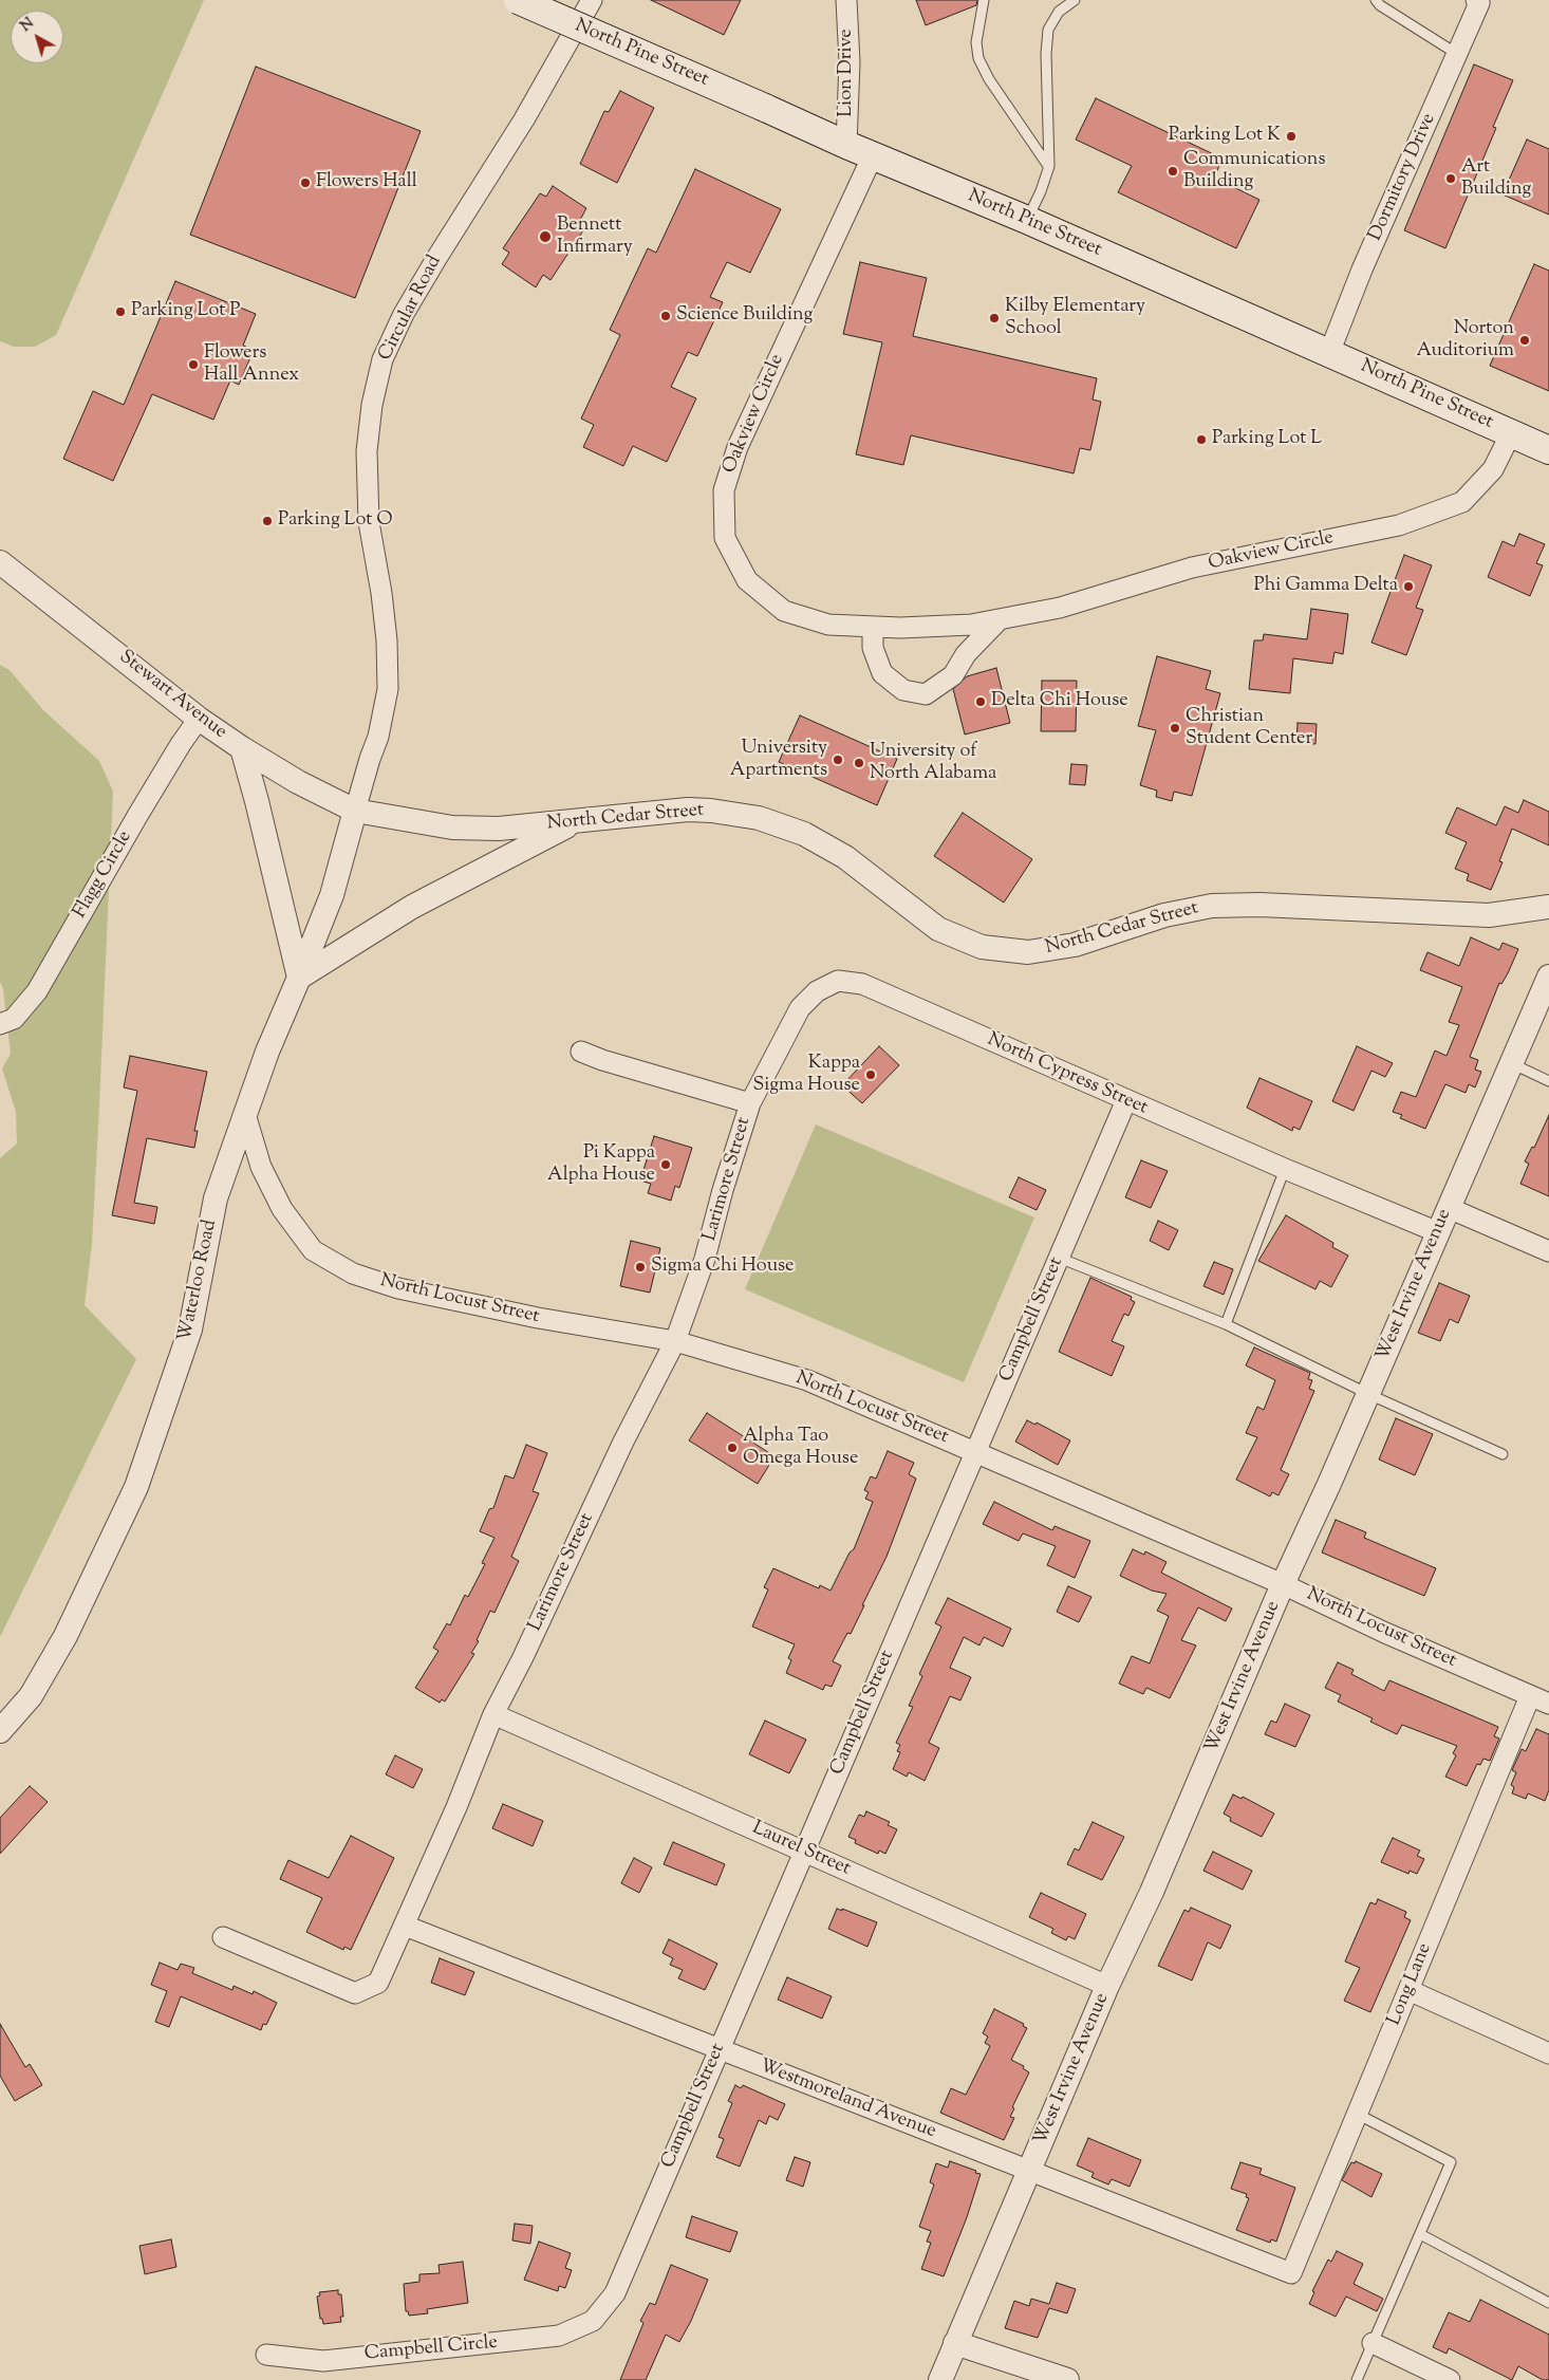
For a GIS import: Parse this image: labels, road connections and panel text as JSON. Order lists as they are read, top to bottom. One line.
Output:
{"streets":{"main road":["North Pine Street"],"street":["Lion Drive","Dormitory Drive","Circular Road","Oakview Circle","Stewart Avenue","North Cedar Street","Flagg Circle","North Cypress Street","Larimore Street","Waterloo Road","West Irvine Avenue","North Locust Street","Campbell Street","Laurel Street","Long Lane","Westmoreland Avenue","Campbell Circle"]},"crossings":[["North Pine Street","Lion Drive"],["North Pine Street","Dormitory Drive"],["North Pine Street","Oakview Circle"],["Circular Road","Stewart Avenue"],["Circular Road","North Cedar Street"],["Circular Road","Waterloo Road"],["Stewart Avenue","North Cedar Street"],["Stewart Avenue","Flagg Circle"],["Stewart Avenue","Waterloo Road"],["North Cedar Street","Waterloo Road"],["North Cypress Street","Larimore Street"],["North Cypress Street","West Irvine Avenue"],["North Cypress Street","Campbell Street"],["Larimore Street","North Locust Street"],["Larimore Street","Laurel Street"],["Larimore Street","Westmoreland Avenue"],["Waterloo Road","North Locust Street"],["West Irvine Avenue","North Locust Street"],["West Irvine Avenue","Laurel Street"],["West Irvine Avenue","Westmoreland Avenue"],["North Locust Street","Campbell Street"],["North Locust Street","Long Lane"],["Campbell Street","Laurel Street"],["Campbell Street","Westmoreland Avenue"],["Campbell Street","Campbell Circle"],["Long Lane","Westmoreland Avenue"]],"places":["Parking Lot K","Communications Building","Art Building","Flowers Hall","Bennett Infirmary","Parking Lot P","Science Building","Kilby Elementary School","Norton Auditorium","Flowers Hall Annex","Parking Lot L","Parking Lot O","Phi Gamma Delta","Delta Chi House","Christian Student Center","University Apartments","University of North Alabama","Kappa Sigma House","Pi Kappa Alpha House","Sigma Chi House","Alpha Tao Omega House"],"north":"top left"}
